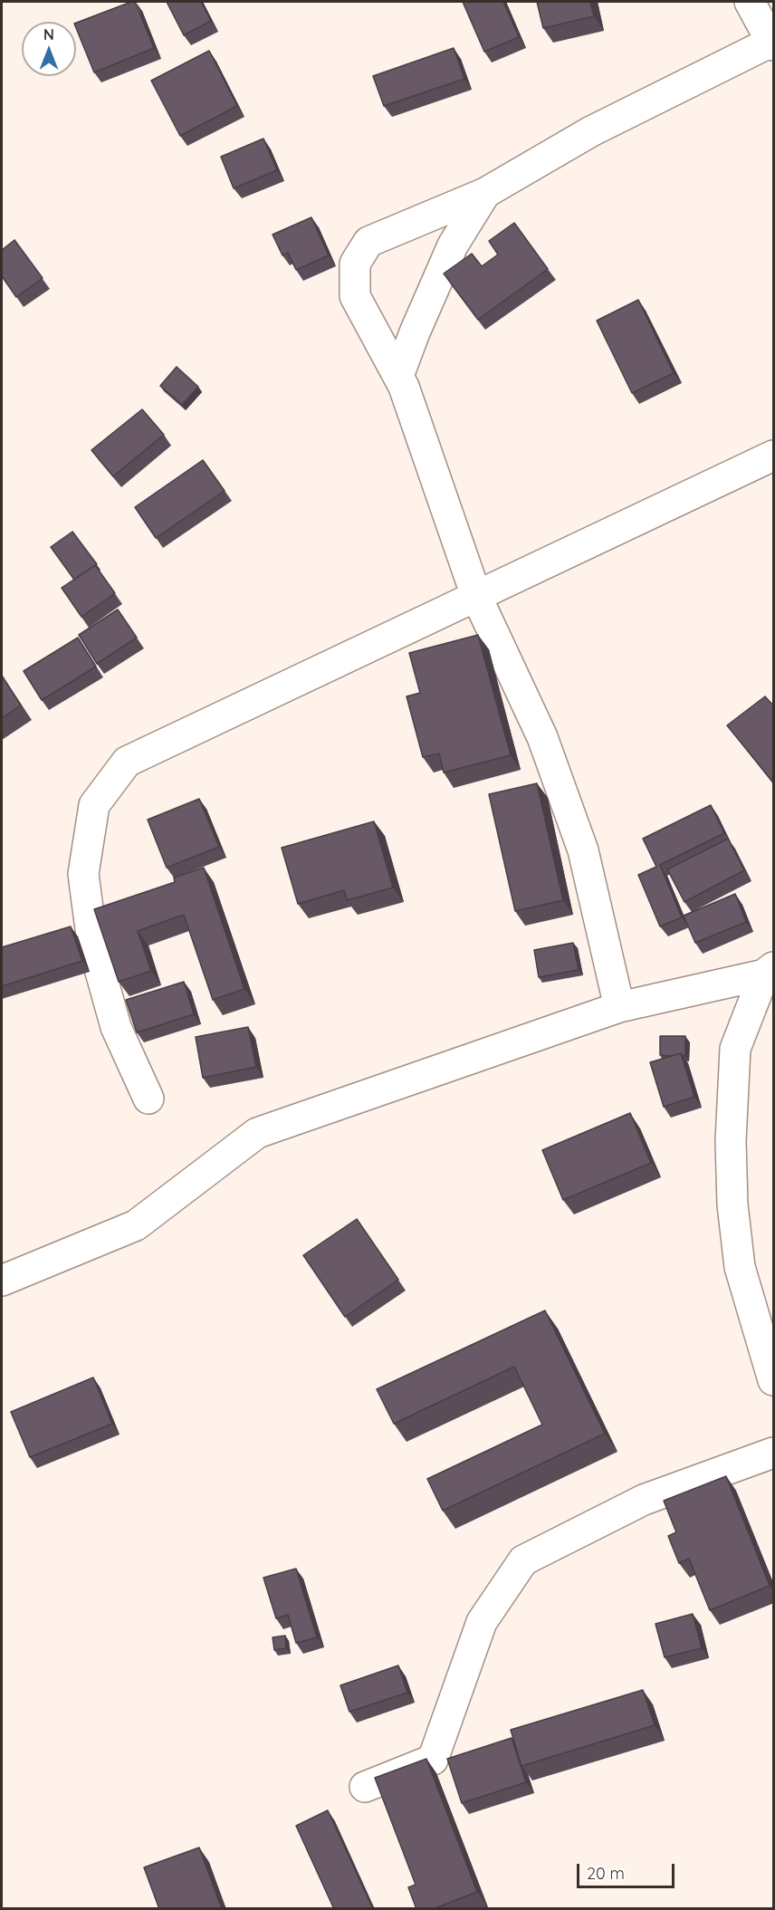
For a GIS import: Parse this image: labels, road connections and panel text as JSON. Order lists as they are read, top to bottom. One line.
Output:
{"scale_bar":"20 m","north":"top"}
